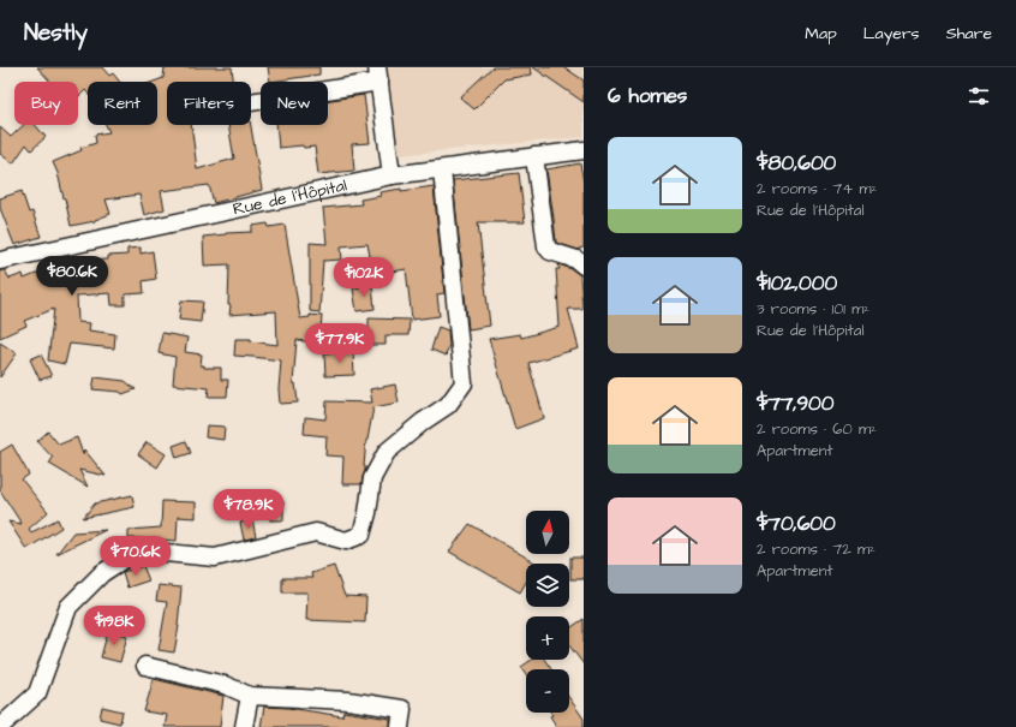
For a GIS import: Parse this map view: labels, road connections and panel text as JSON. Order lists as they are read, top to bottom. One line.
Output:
{"streets":{"street":["Rue de l'Hôpital"]},"north":"top","page":{"header":"Nestly","nav":["Map","Layers","Share"],"heading":"6 homes","chip":["Buy","Rent","Filters","New"],"list":[{"name":"$80,600","note":"2 rooms · 74 m² · Rue de l'Hôpital"},{"name":"$102,000","note":"3 rooms · 101 m² · Rue de l'Hôpital"},{"name":"$77,900","note":"2 rooms · 60 m² · Apartment"},{"name":"$70,600","note":"2 rooms · 72 m² · Apartment"}],"price":["$80.6K","$102K","$77.9K","$78.9K","$70.6K","$198K"],"map_buttons":["+","−"]}}
